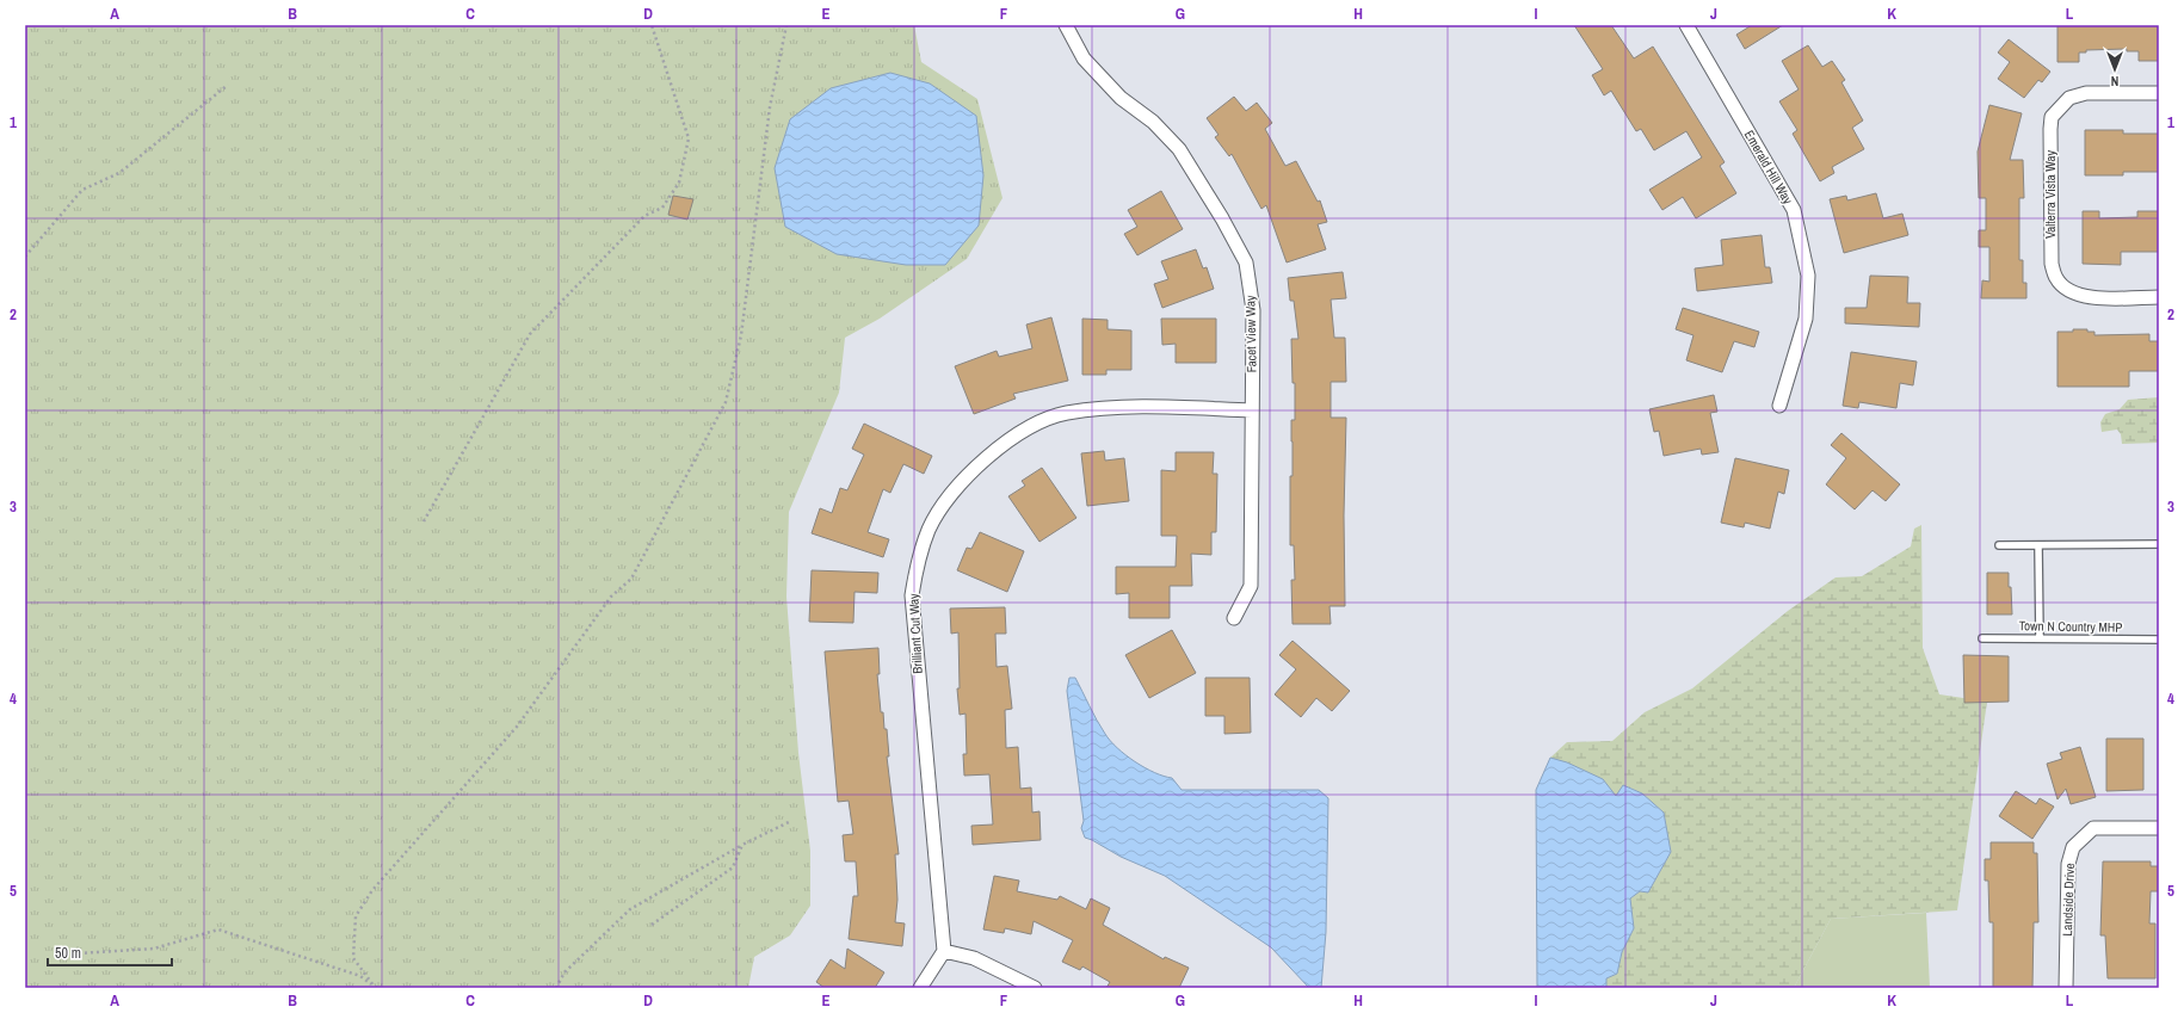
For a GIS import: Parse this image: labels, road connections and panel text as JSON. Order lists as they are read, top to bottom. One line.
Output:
{"streets":{"street":["Emerald Hill Way","Valterra Vista Way","Facet View Way","Brilliant Cut Way","Landside Drive"],"lane":["Town N Country MHP"]},"crossings":[["Facet View Way","Brilliant Cut Way"]],"scale_bar":"50 m","north":"bottom","grid":{"columns":["A","B","C","D","E","F","G","H","I","J","K","L"],"rows":["1","2","3","4","5"]}}
